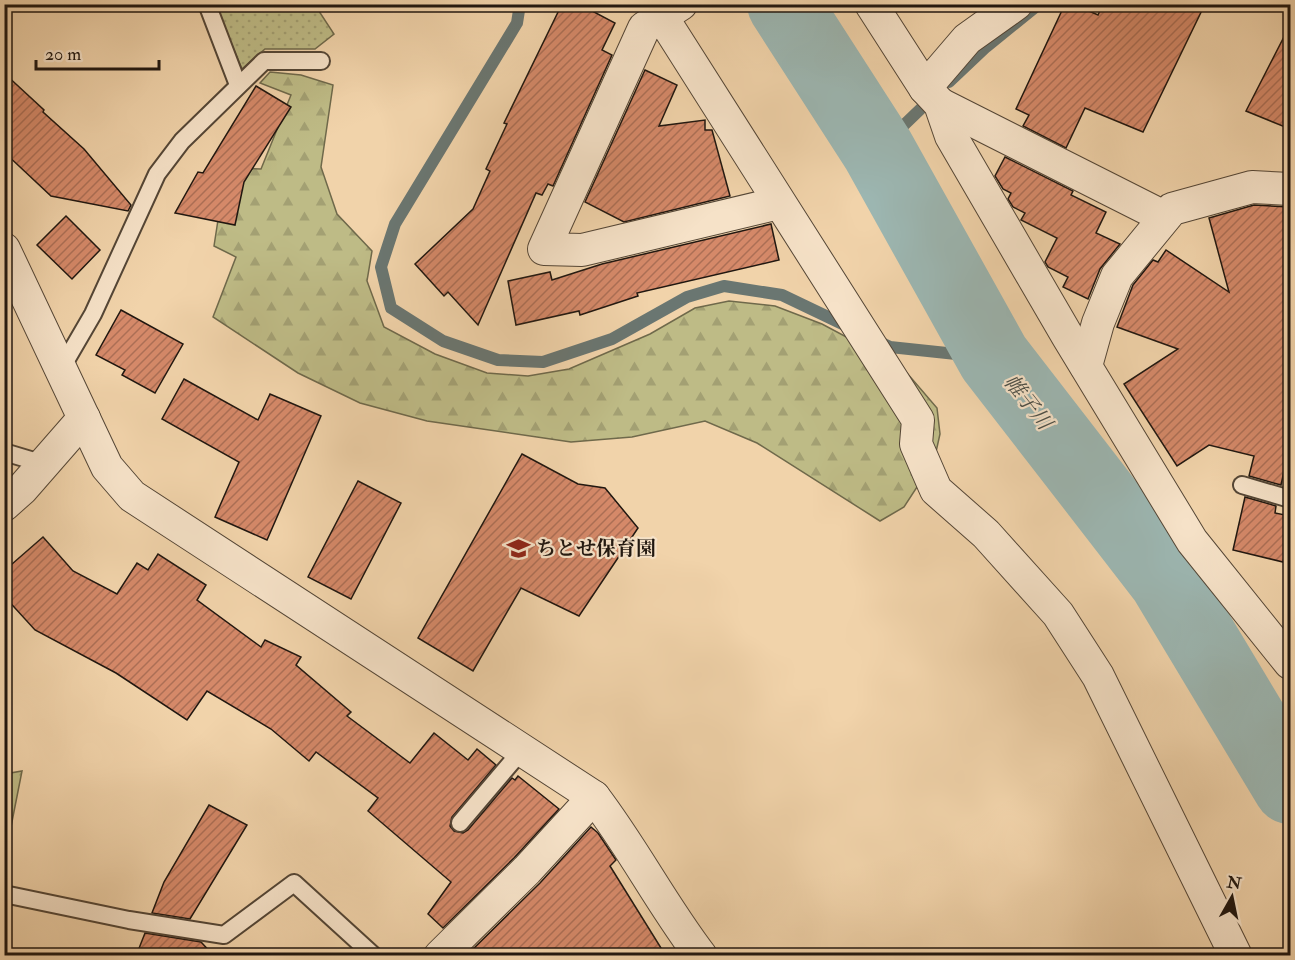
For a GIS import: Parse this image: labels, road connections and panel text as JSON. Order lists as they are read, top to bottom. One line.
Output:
{"water":["帷子川"],"places":{"school or university":["ちとせ保育園"]},"scale_bar":"20 m","north":"top"}
